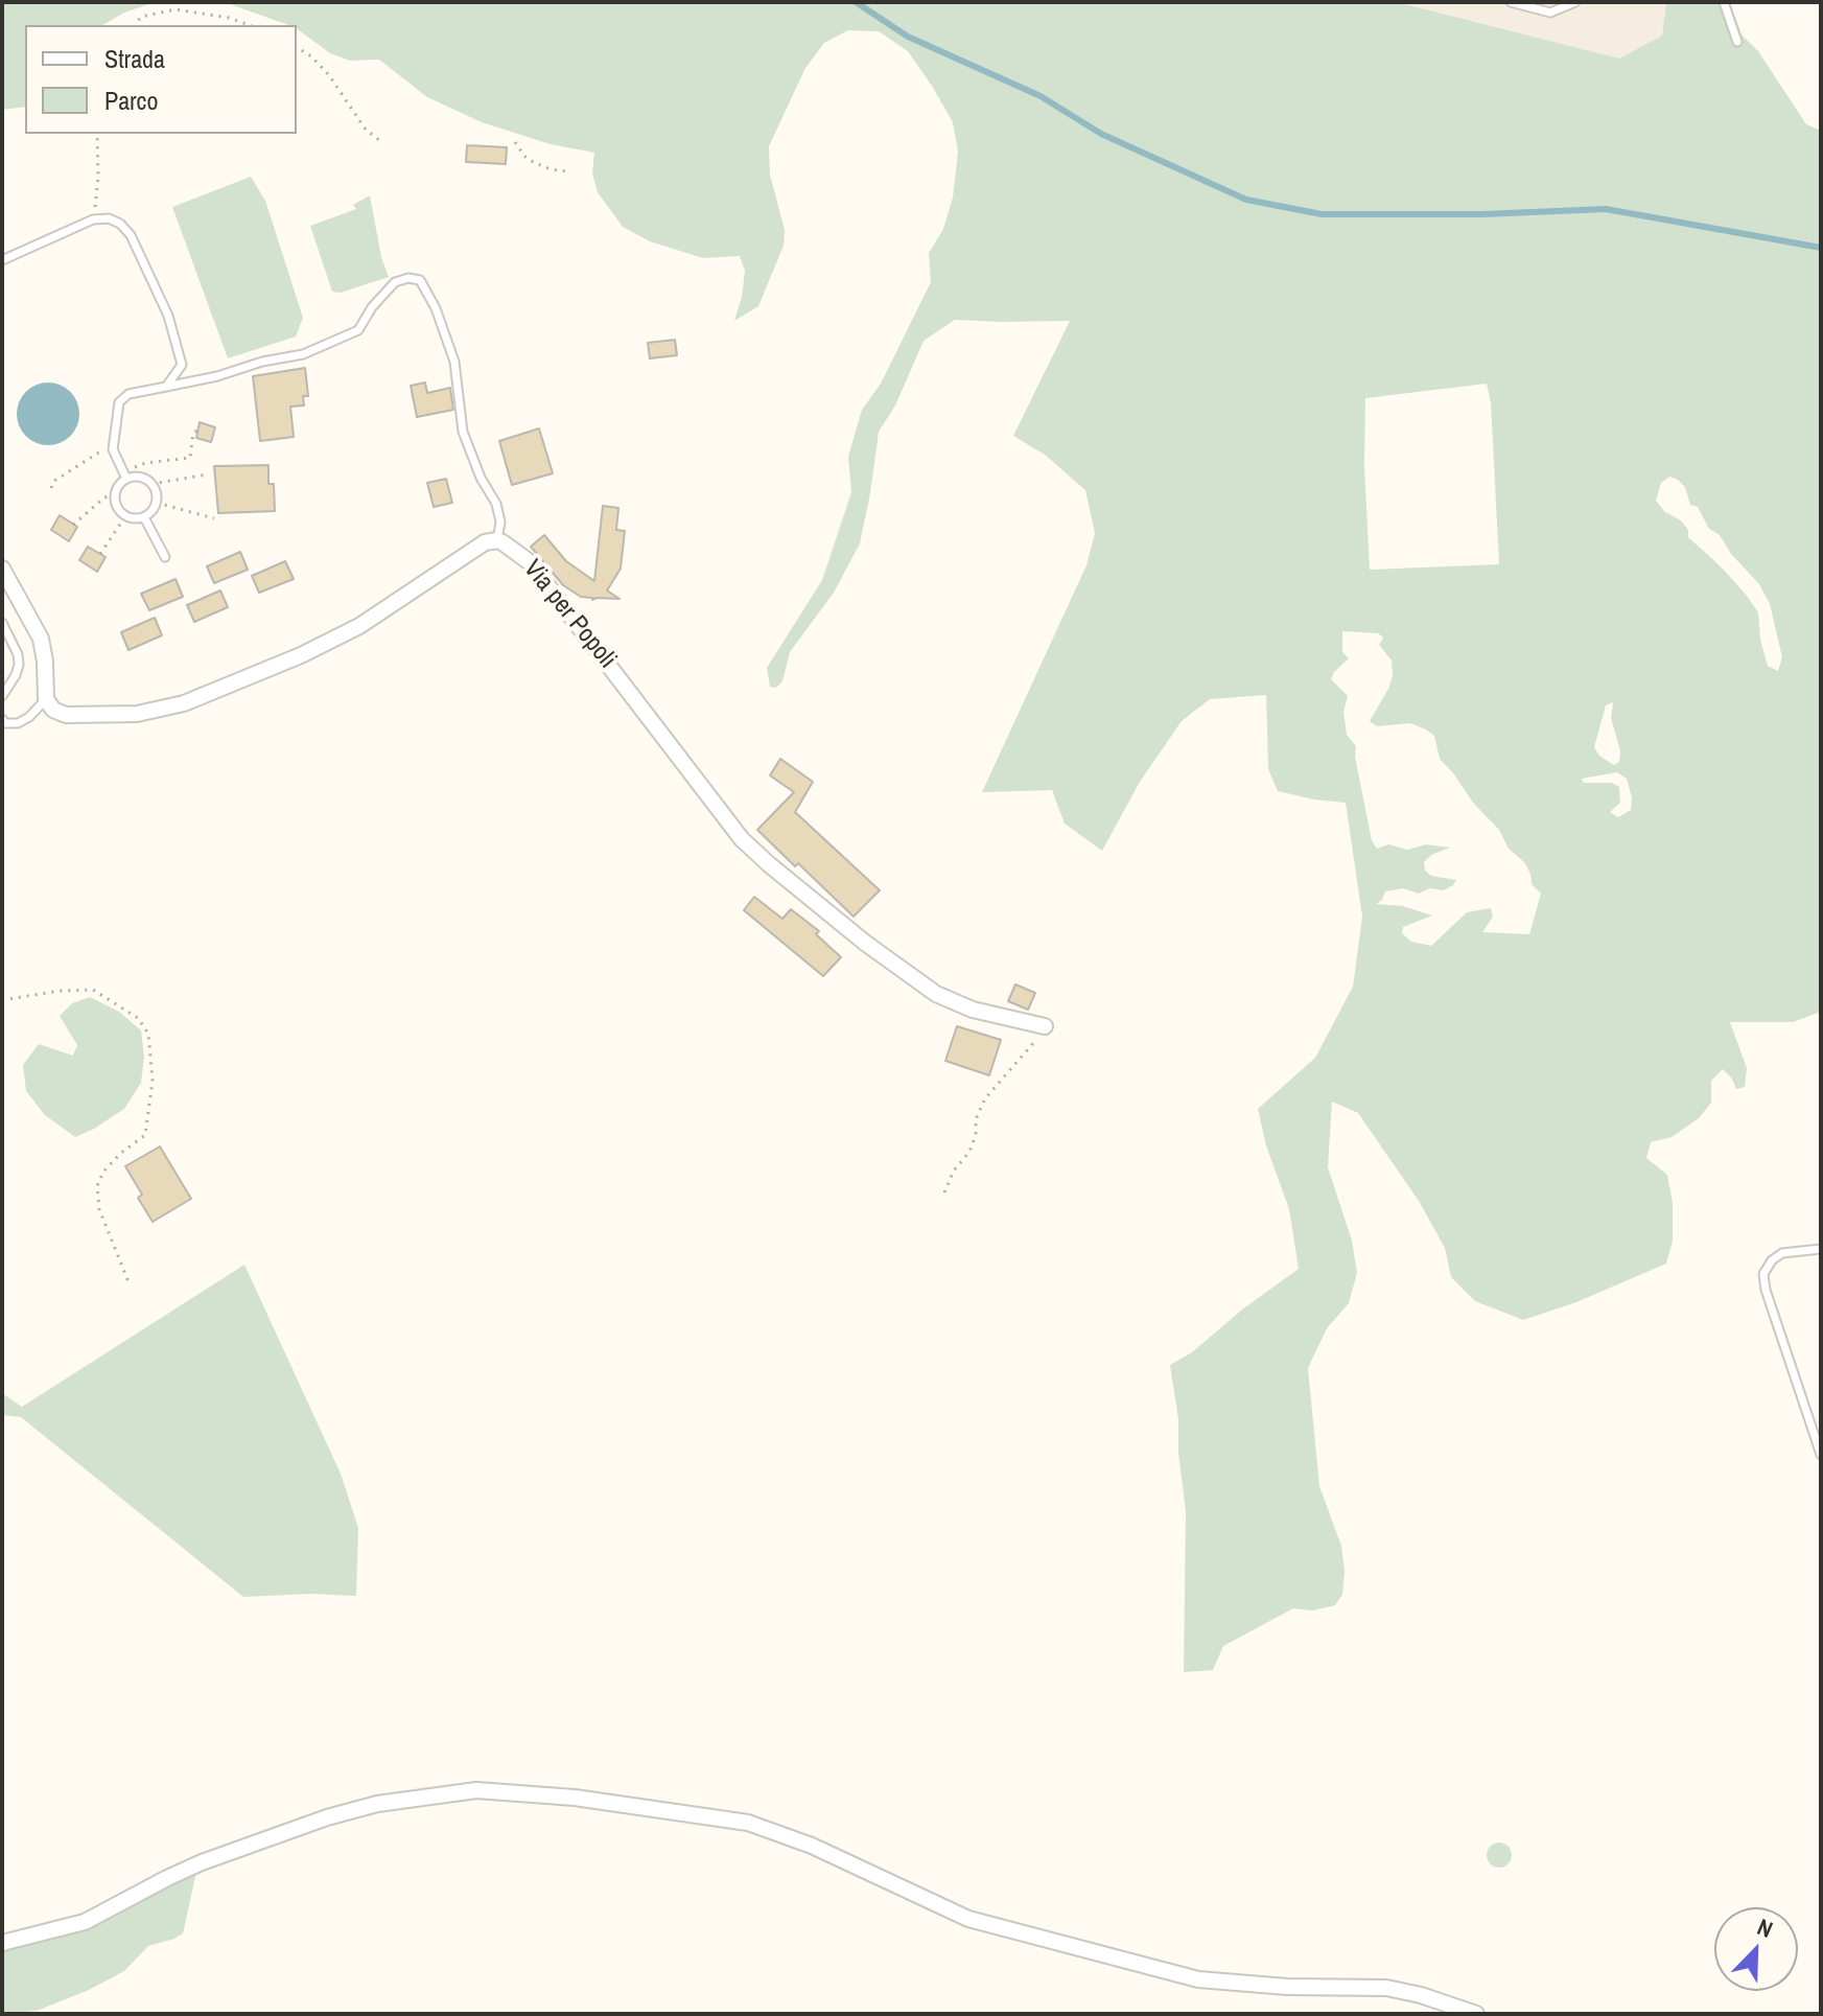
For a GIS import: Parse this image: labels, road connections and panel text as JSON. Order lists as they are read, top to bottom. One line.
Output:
{"streets":{"street":["Via per Popoli"]},"legend":["Strada","Parco"],"north":"top right"}
